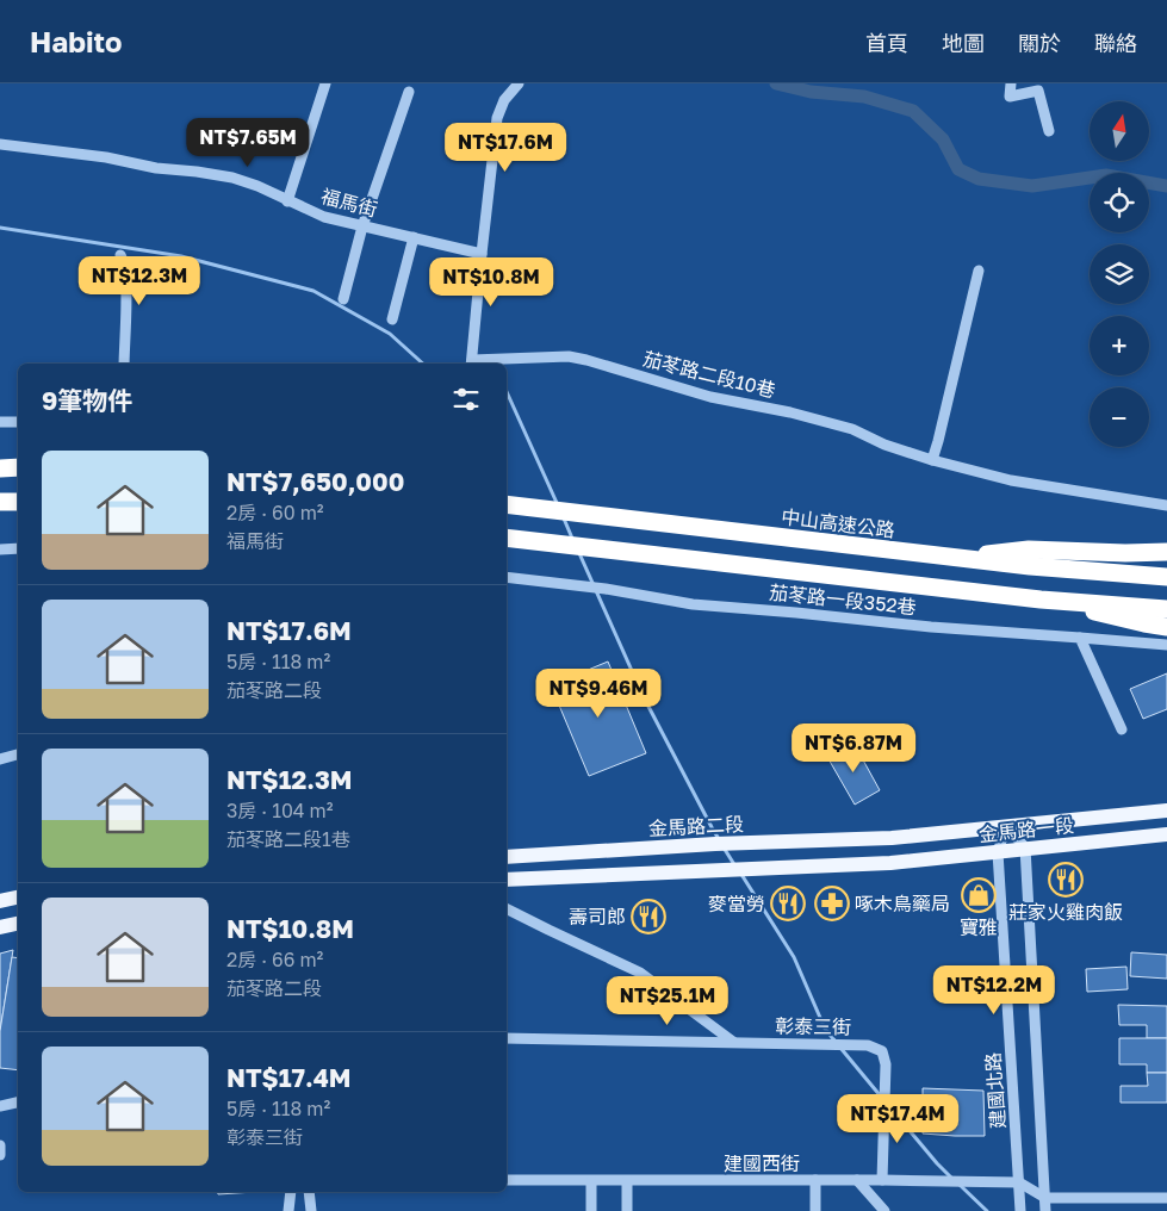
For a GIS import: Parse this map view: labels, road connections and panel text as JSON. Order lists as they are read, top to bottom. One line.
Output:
{"streets":{"highway":["中山高速公路"],"main road":["金馬路二段","金馬路一段"],"street":["福馬街","茄苳路二段10巷","茄苳路一段352巷","彰泰三街","建國北路","建國西街"]},"crossings":[["金馬路二段","金馬路一段"],["金馬路一段","建國北路"],["彰泰三街","建國西街"],["建國北路","建國西街"]],"places":{"restaurant":["莊家火雞肉飯","麥當勞","壽司郎"],"shop":["寶雅"],"pharmacy":["啄木鳥藥局"]},"north":"top","page":{"header":"Habito","nav":["首頁","地圖","關於","聯絡"],"map_buttons":["+","−"],"price":["NT$7.65M","NT$17.6M","NT$12.3M","NT$10.8M","NT$9.46M","NT$6.87M","NT$12.2M","NT$25.1M","NT$17.4M"],"heading":"9筆物件","list":[{"name":"NT$7,650,000","note":"2房 · 60 m² · 福馬街"},{"name":"NT$17.6M","note":"5房 · 118 m² · 茄苳路二段"},{"name":"NT$12.3M","note":"3房 · 104 m² · 茄苳路二段1巷"},{"name":"NT$10.8M","note":"2房 · 66 m² · 茄苳路二段"},{"name":"NT$17.4M","note":"5房 · 118 m² · 彰泰三街"}]}}
